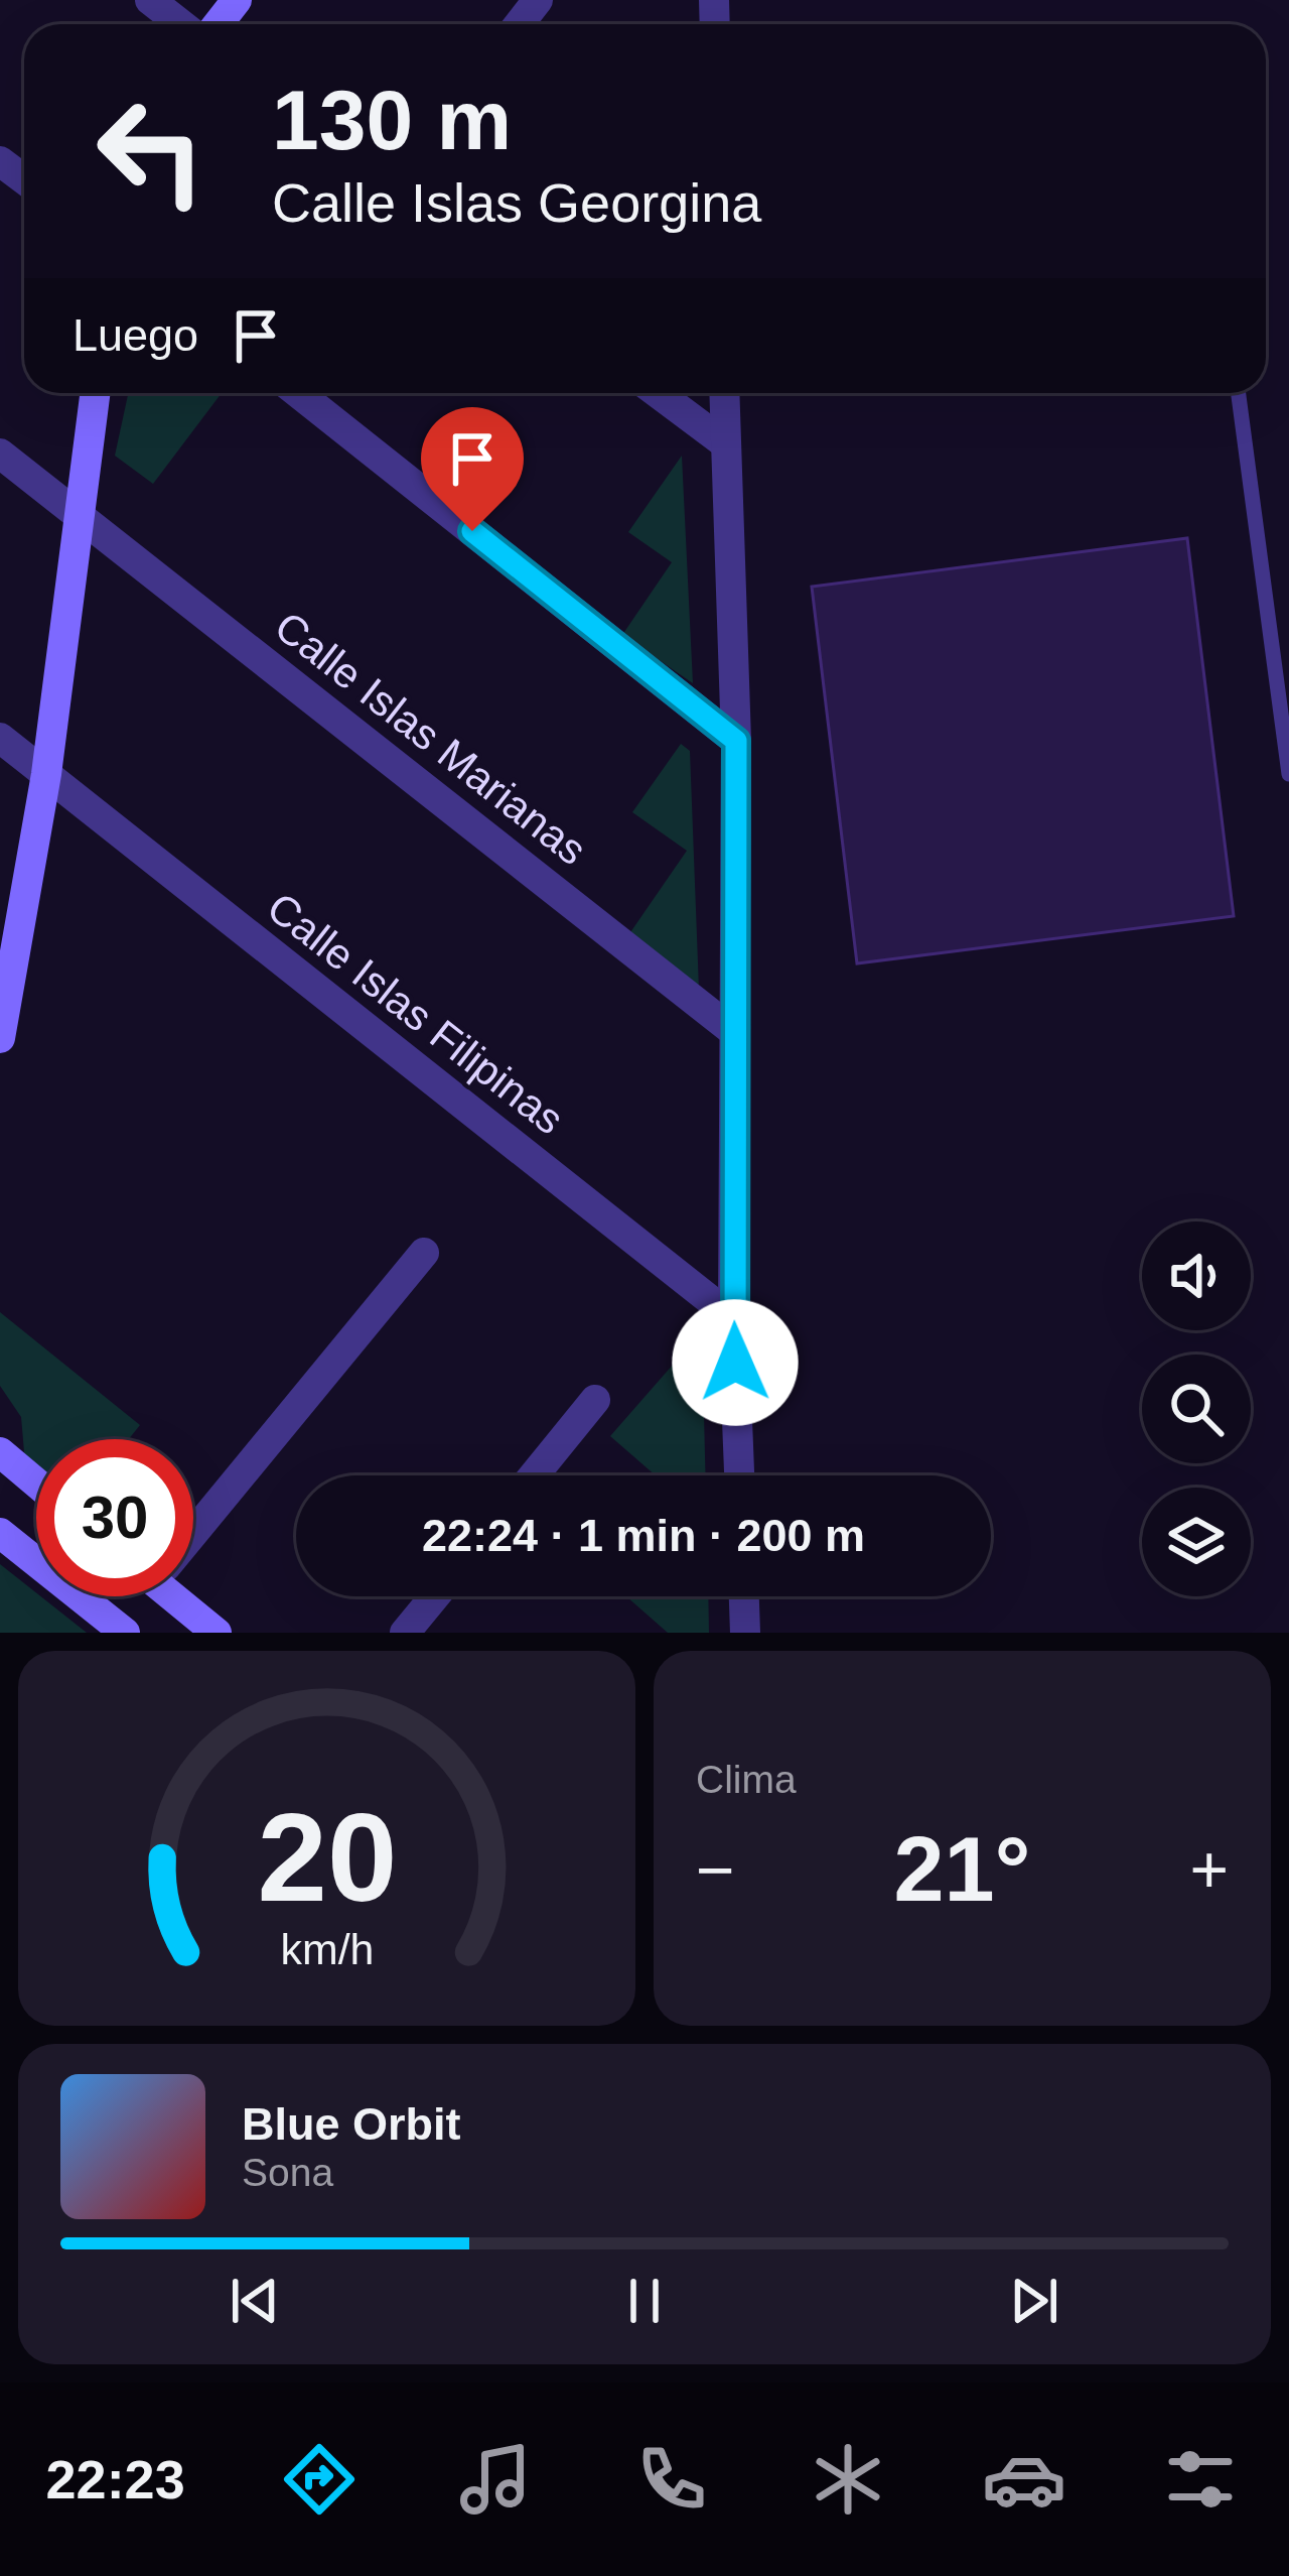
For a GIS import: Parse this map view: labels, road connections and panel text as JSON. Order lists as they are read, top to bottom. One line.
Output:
{"streets":{"street":["Calle Islas Marianas","Calle Islas Filipinas"]},"page":{"turn":["130 m","Calle Islas Georgina"],"then":"Luego","limit":"30","trip":"22:24 · 1 min · 200 m","tile":"Clima","heat":["−","21°","+"],"song":["Blue Orbit","Sona"],"tabs":"22:23","gauge":["20","km/h"]}}
